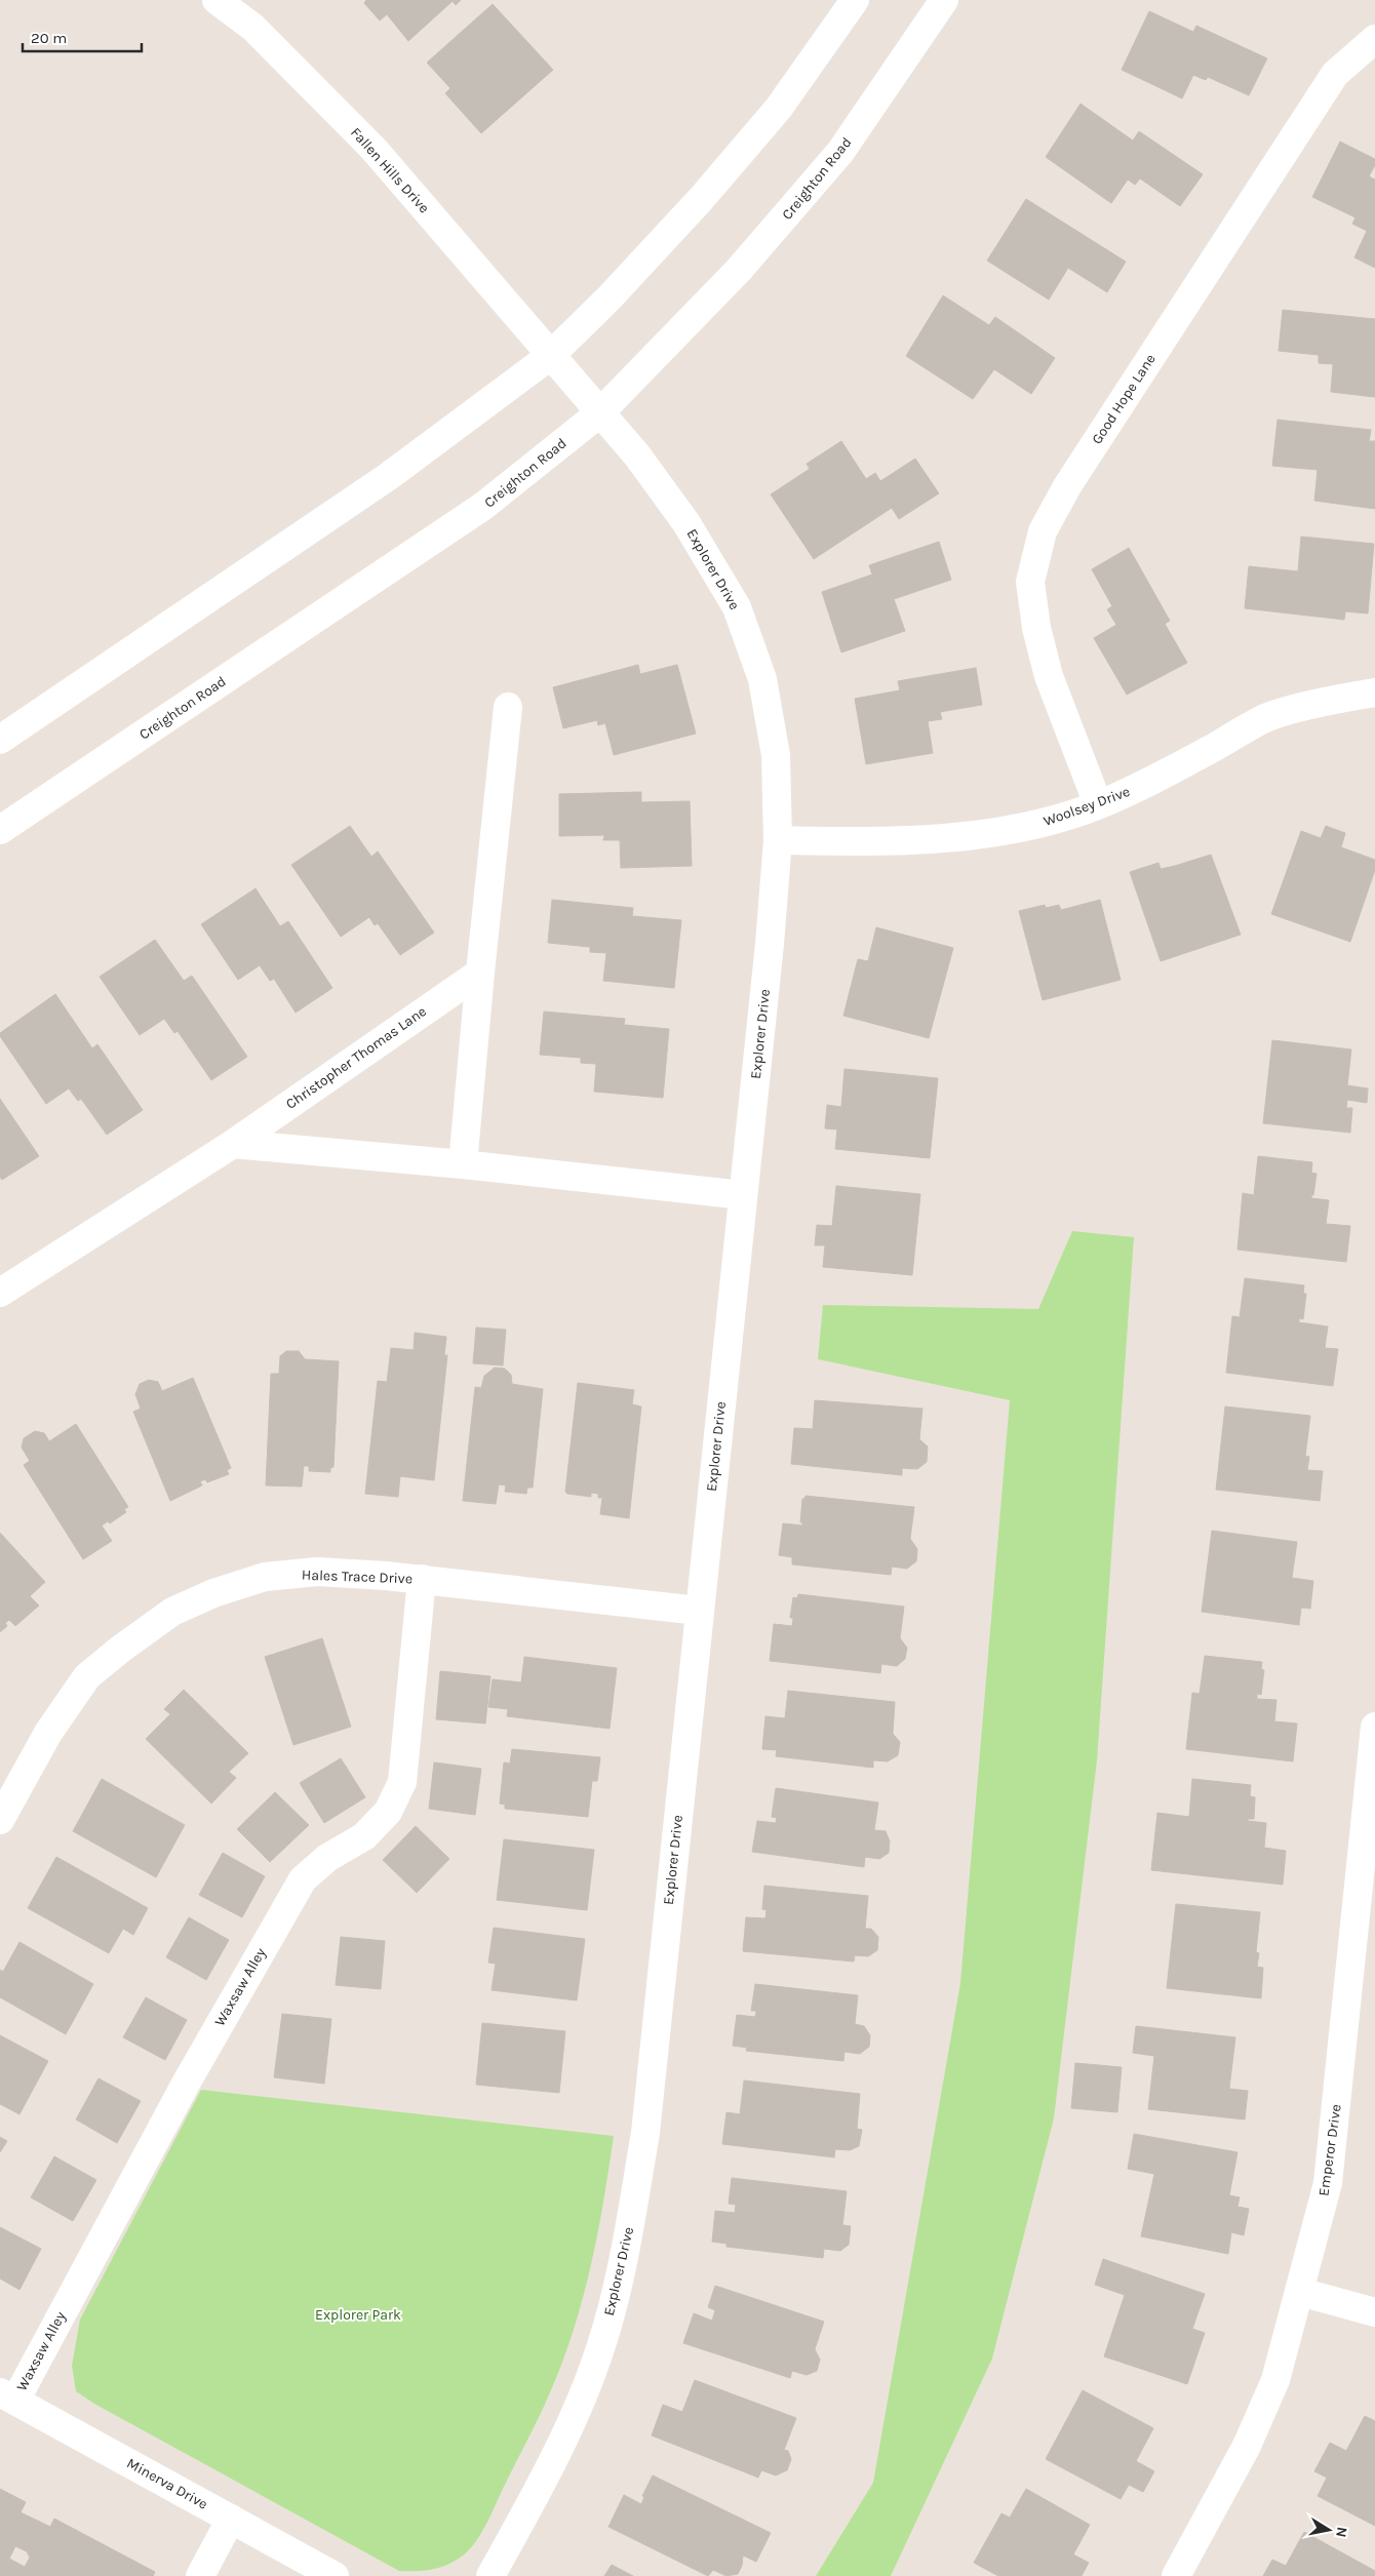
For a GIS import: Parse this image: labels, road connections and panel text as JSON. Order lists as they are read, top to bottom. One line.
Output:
{"streets":{"street":["Fallen Hills Drive","Creighton Road","Good Hope Lane","Explorer Drive","Woolsey Drive","Christopher Thomas Lane","Hales Trace Drive","Waxsaw Alley","Emperor Drive","Minerva Drive"]},"crossings":[["Fallen Hills Drive","Explorer Drive"],["Creighton Road","Explorer Drive"],["Good Hope Lane","Woolsey Drive"],["Explorer Drive","Woolsey Drive"],["Explorer Drive","Hales Trace Drive"],["Hales Trace Drive","Waxsaw Alley"],["Waxsaw Alley","Minerva Drive"]],"parks":["Explorer Park"],"scale_bar":"20 m","north":"right"}
